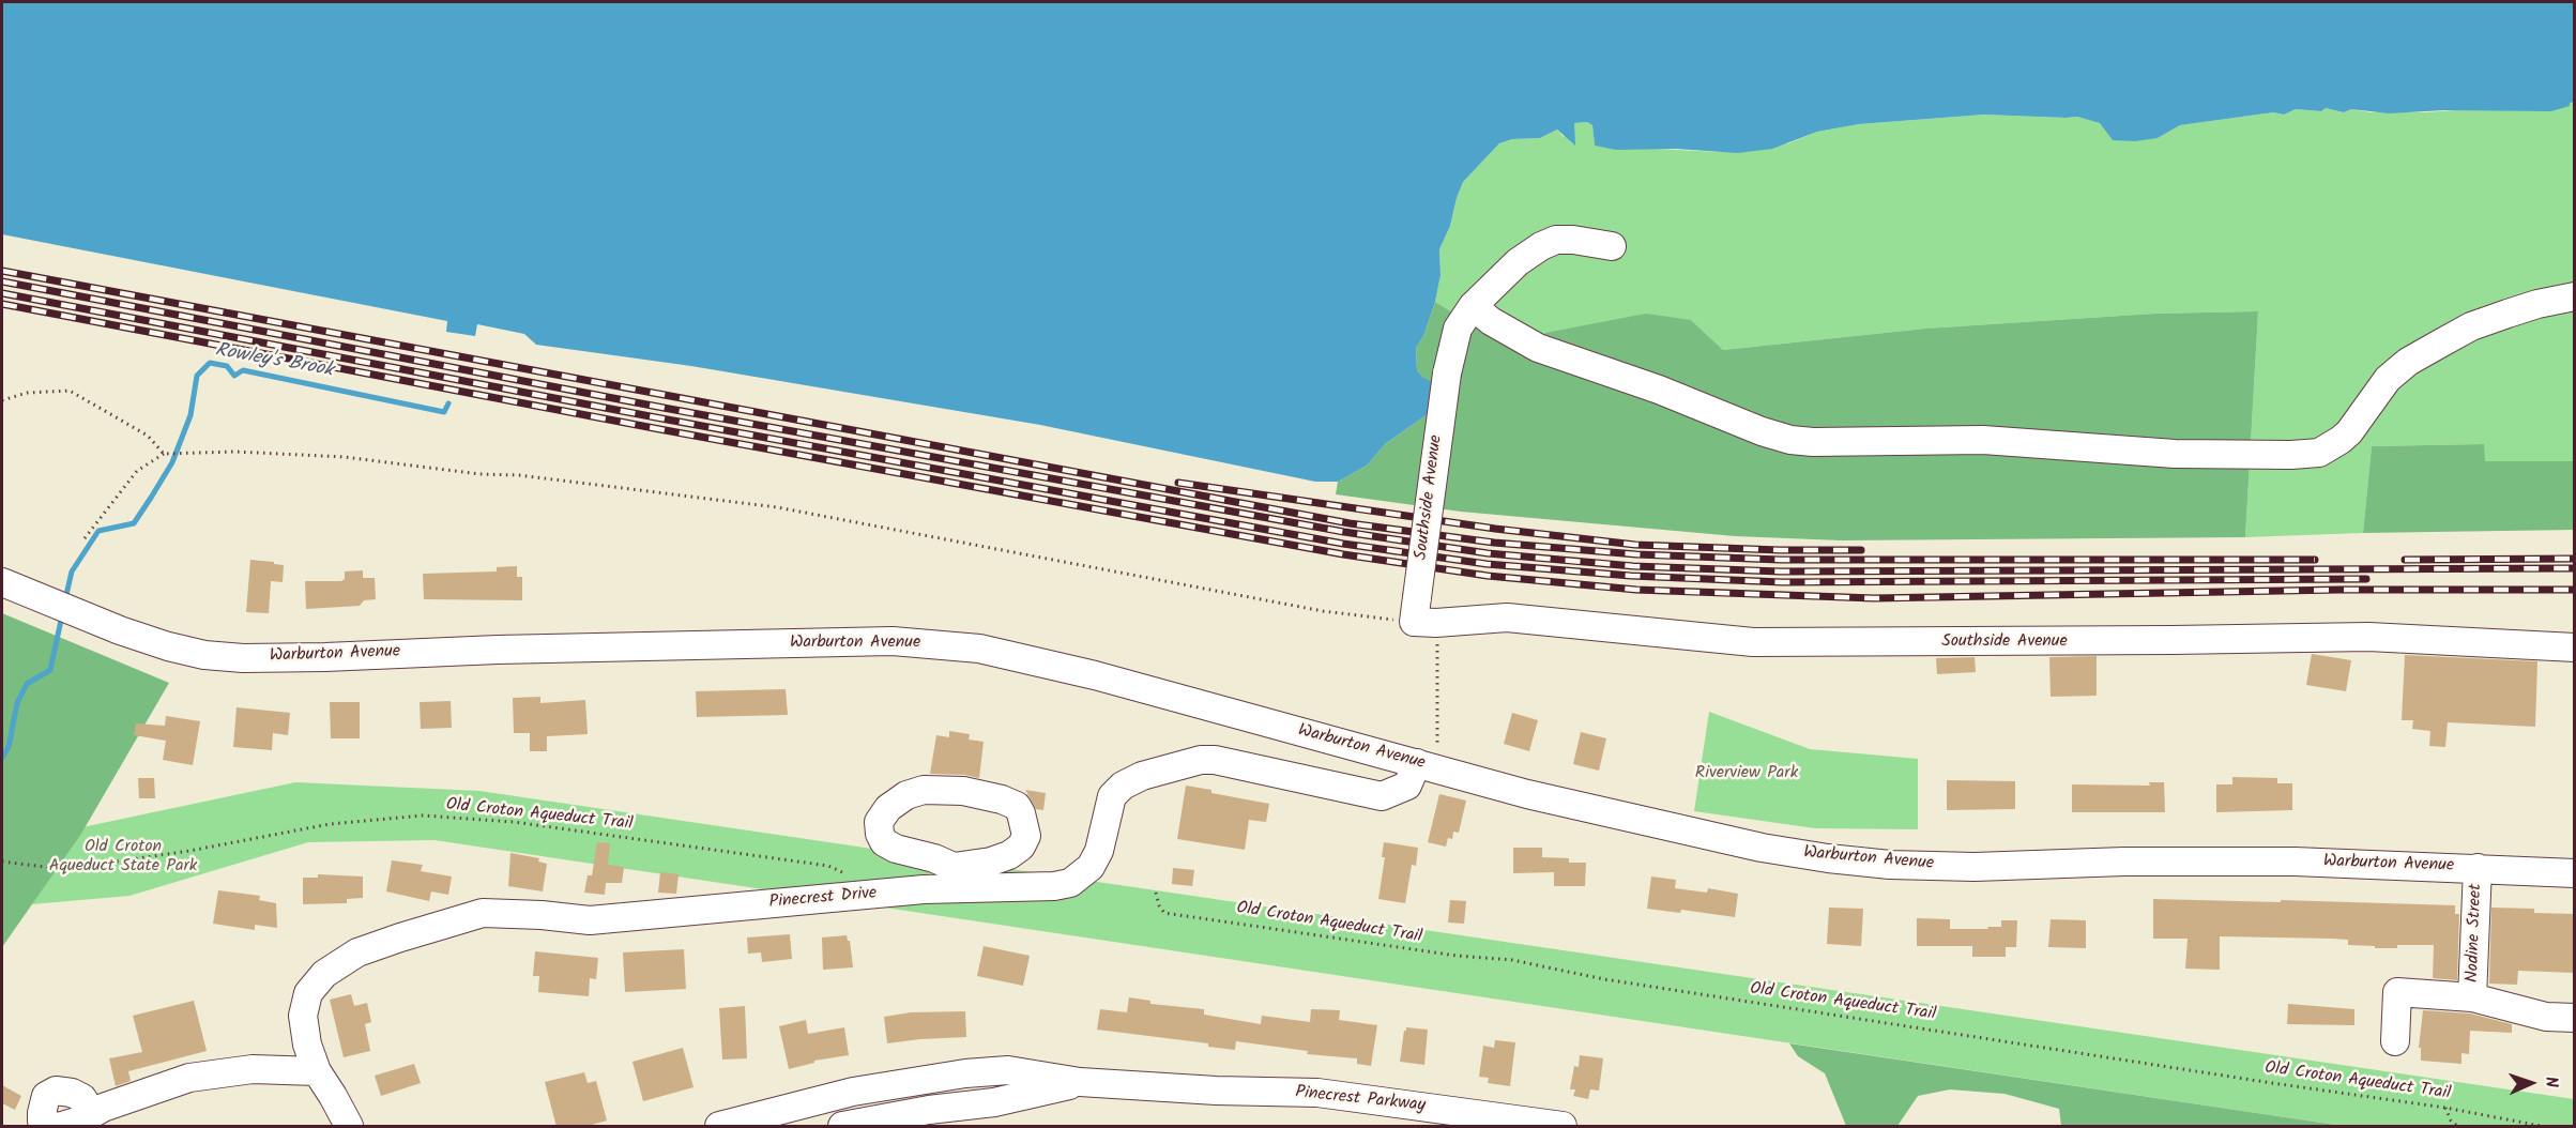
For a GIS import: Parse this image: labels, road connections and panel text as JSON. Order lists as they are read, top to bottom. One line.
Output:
{"streets":{"street":["Southside Avenue","Warburton Avenue","Pinecrest Drive","Nodine Street","Pinecrest Parkway"],"path":["Old Croton Aqueduct Trail"]},"crossings":[["Warburton Avenue","Pinecrest Drive"],["Warburton Avenue","Nodine Street"],["Old Croton Aqueduct Trail","Pinecrest Drive"]],"water":["Rowley's Brook"],"parks":["Riverview Park","Old Croton Aqueduct State Park"],"north":"right"}
